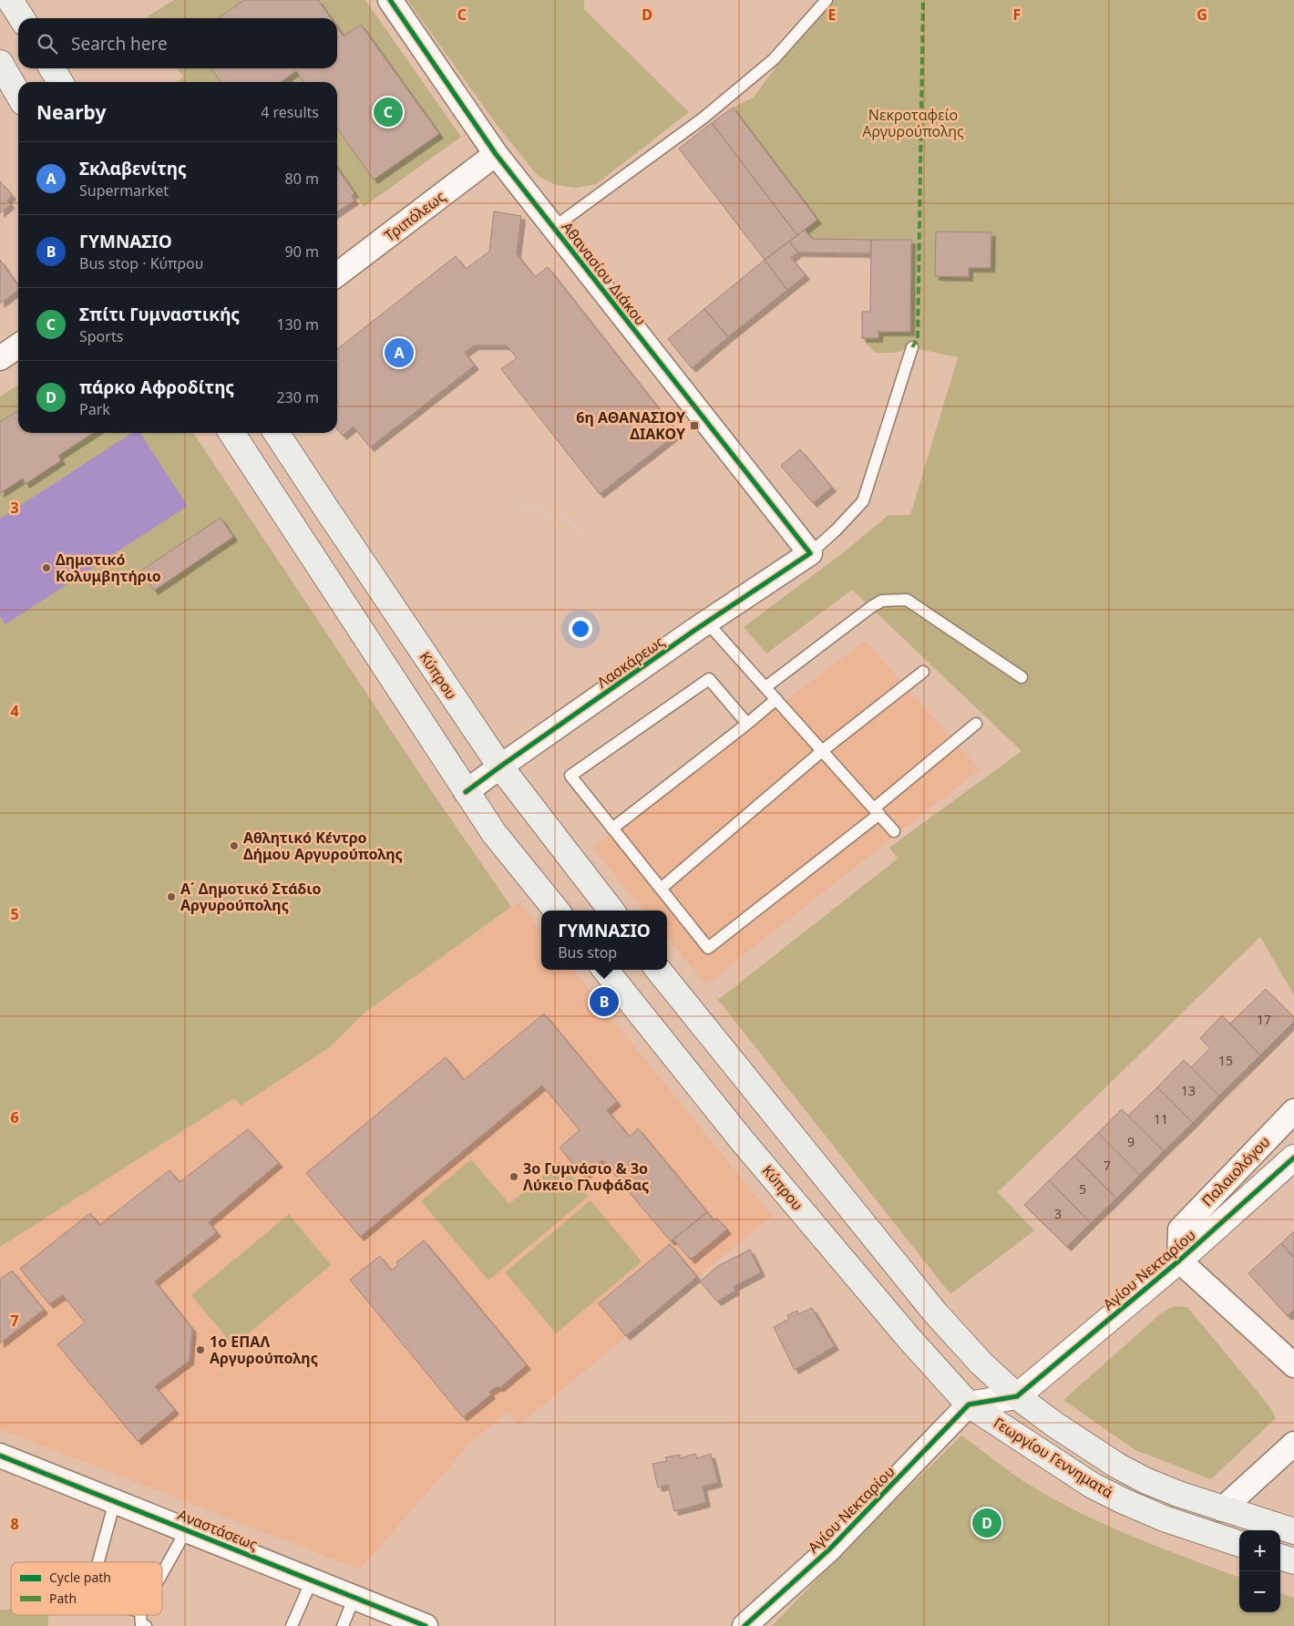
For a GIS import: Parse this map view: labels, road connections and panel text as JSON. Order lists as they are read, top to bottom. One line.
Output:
{"streets":{"main road":["Κύπρου","Γεωργίου Γεννηματά"],"street":["Τριπόλεως","Αθανασίου Διάκου","Λασκάρεως","Παλαιολόγου","Αγίου Νεκταρίου","Αναστάσεως"]},"crossings":[["Τριπόλεως","Αθανασίου Διάκου"],["Αθανασίου Διάκου","Λασκάρεως"],["Λασκάρεως","Κύπρου"],["Κύπρου","Αγίου Νεκταρίου"],["Κύπρου","Γεωργίου Γεννηματά"],["Παλαιολόγου","Αγίου Νεκταρίου"],["Αγίου Νεκταρίου","Γεωργίου Γεννηματά"]],"parks":["Νεκροταφείο Αργυρούπολης"],"places":{"transit":["6η ΑΘΑΝΑΣΙΟΥ ΔΙΑΚΟΥ"],"other":["Δημοτικό Κολυμβητήριο","Αθλητικό Κέντρο Δήμου Αργυρούπολης","Α΄ Δημοτικό Στάδιο Αργυρούπολης","3ο Γυμνάσιο & 3ο Λύκειο Γλυφάδας","1o ΕΠΑΛ Αργυρούπολης"]},"house_numbers":["17","15","13","11","9","7","5","3"],"legend":["Cycle path","Path"],"page":{"search":"Search here","heading":["Nearby","4 results"],"pins":["C","A","B","D"],"list":[{"mark":"A","name":"Σκλαβενίτης","note":"Supermarket","value":"80 m"},{"mark":"B","name":"ΓΥΜΝΑΣΙΟ","note":"Bus stop · Κύπρου","value":"90 m"},{"mark":"C","name":"Σπίτι Γυμναστικής","note":"Sports","value":"130 m"},{"mark":"D","name":"πάρκο Αφροδίτης","note":"Park","value":"230 m"}],"popup":["ΓΥΜΝΑΣΙΟ","Bus stop"],"map_buttons":["+","−"]},"grid":{"columns":["C","D","E","F","G"],"rows":["3","4","5","6","7","8"]}}
